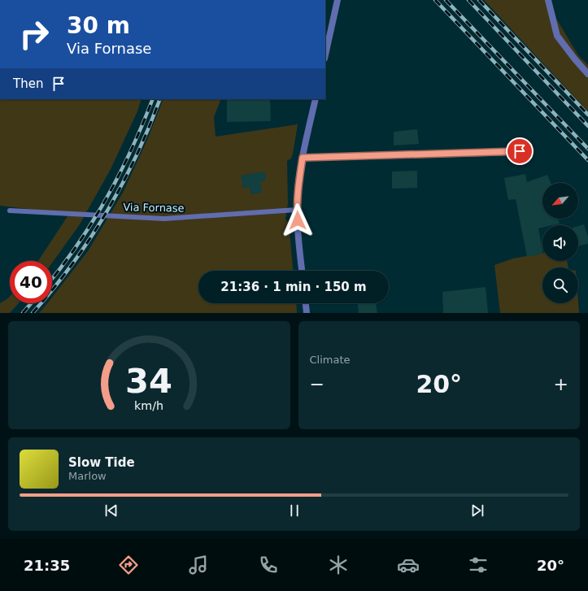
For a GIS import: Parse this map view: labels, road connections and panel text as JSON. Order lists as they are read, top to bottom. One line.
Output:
{"streets":{"lane":["Via Fornase"]},"north":"bottom left","page":{"turn":["30 m","Via Fornase"],"then":"Then","limit":"40","trip":"21:36 · 1 min · 150 m","tile":"Climate","heat":["−","20°","+"],"song":["Slow Tide","Marlow"],"tabs":["21:35","20°"],"gauge":["34","km/h"]}}
